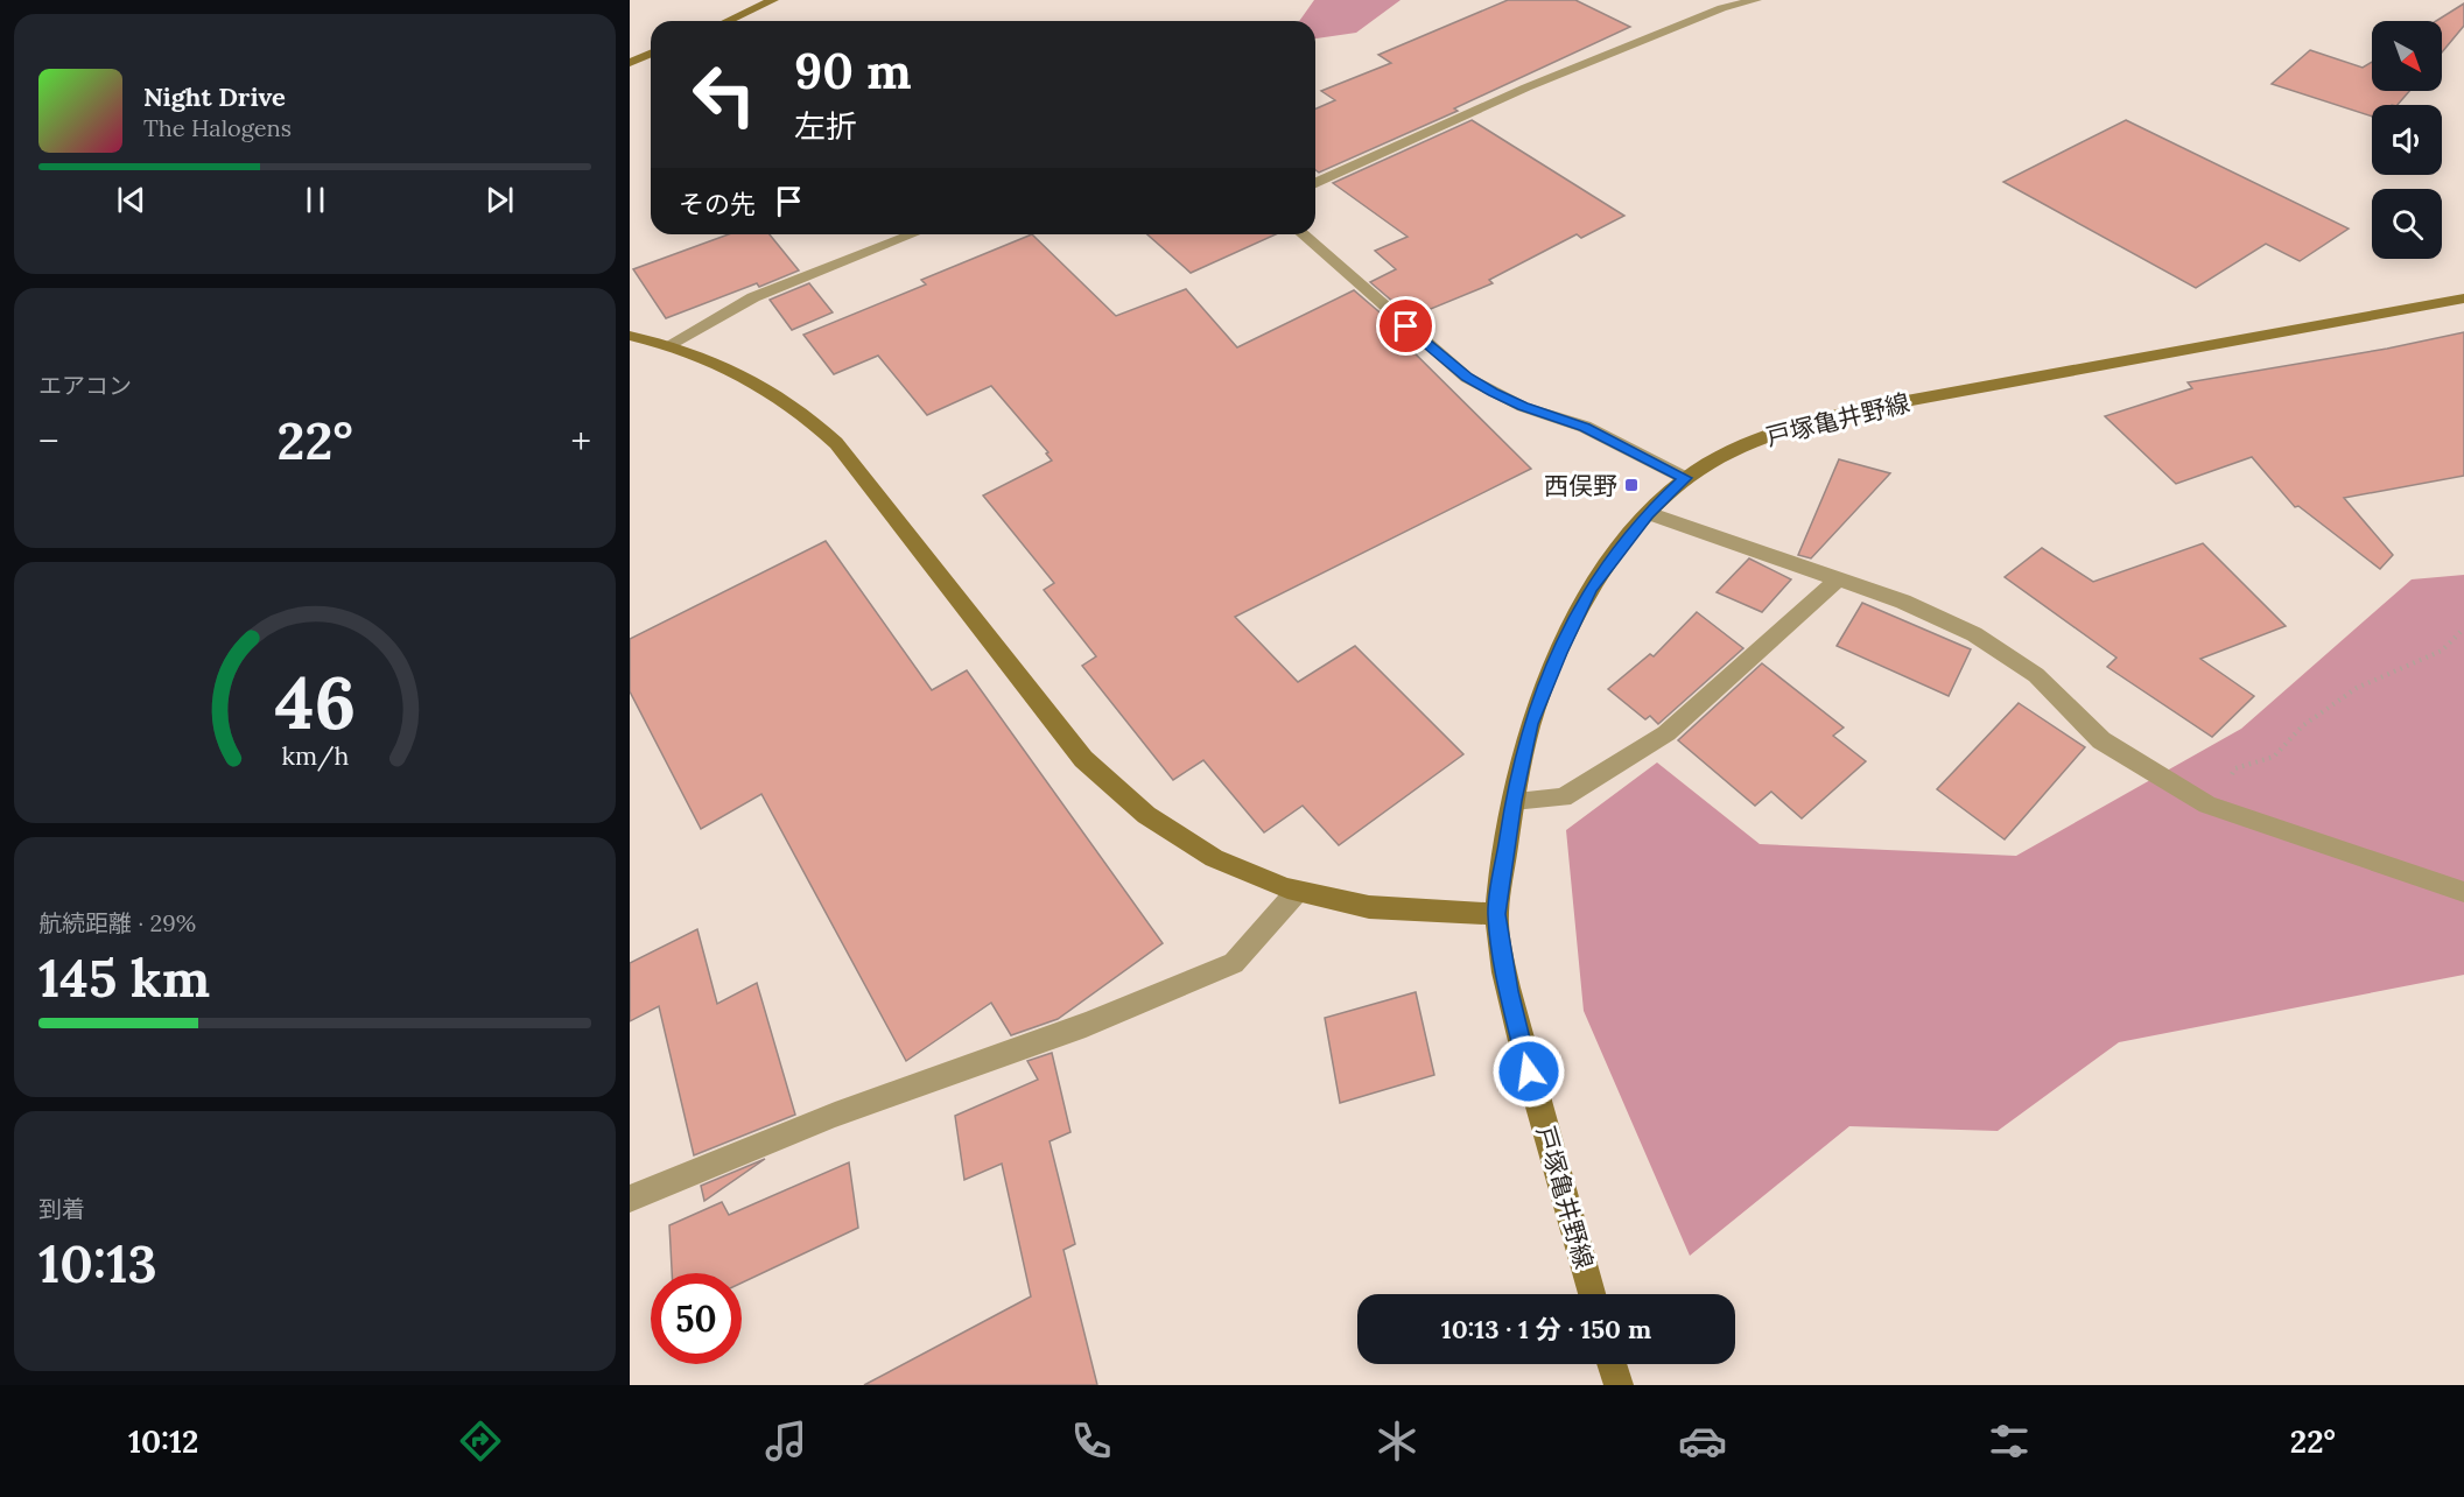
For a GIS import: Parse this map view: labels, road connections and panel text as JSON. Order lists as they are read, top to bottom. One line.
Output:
{"streets":{"main road":["戸塚亀井野線"]},"places":{"transit":["西俣野"]},"north":"bottom right","page":{"turn":["90 m","左折"],"song":["Night Drive","The Halogens"],"then":"その先","tile":["エアコン",["航続距離 · 29%","145 km"],["到着","10:13"]],"heat":["−","22°","+"],"limit":"50","trip":"10:13 · 1 分 · 150 m","tabs":["10:12","22°"],"gauge":["46","km/h"]}}
